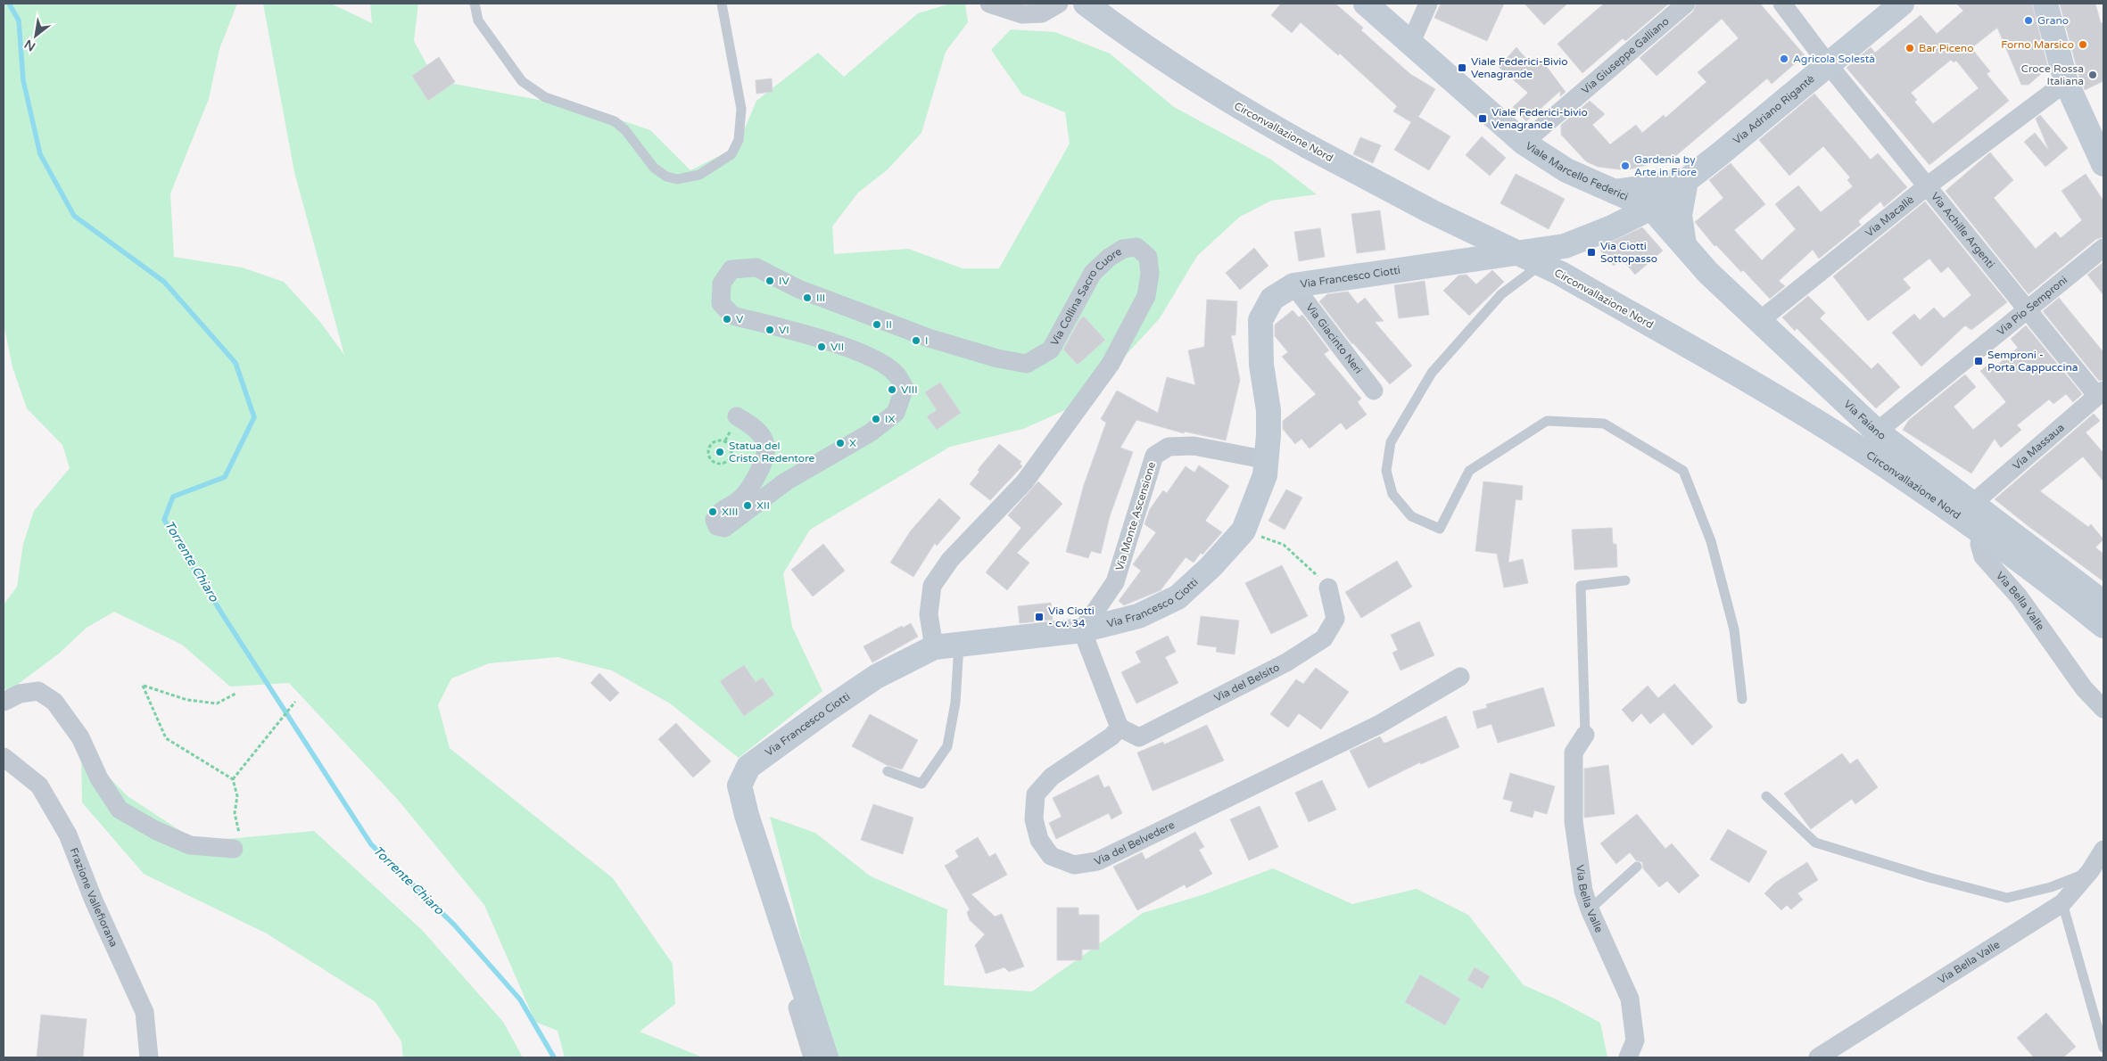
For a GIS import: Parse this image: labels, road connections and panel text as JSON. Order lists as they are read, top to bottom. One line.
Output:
{"streets":{"street":["Via Giuseppe Galliano","Via Adriano Rigantè","Circonvallazione Nord","Viale Marcello Federici","Via Macallè","Via Achille Argenti","Via Francesco Ciotti","Via Collina Sacro Cuore","Via Pio Semproni","Via Giacinto Neri","Via Faiano","Via Massaua","Via Monte Ascensione","Via Bella Valle","Via del Belsito","Via del Belvedere","Frazione Vallefiorana"]},"crossings":[["Via Giuseppe Galliano","Viale Marcello Federici"],["Via Adriano Rigantè","Viale Marcello Federici"],["Via Adriano Rigantè","Via Achille Argenti"],["Via Adriano Rigantè","Via Francesco Ciotti"],["Via Adriano Rigantè","Via Faiano"],["Circonvallazione Nord","Via Bella Valle"],["Viale Marcello Federici","Via Francesco Ciotti"],["Viale Marcello Federici","Via Faiano"],["Via Macallè","Via Achille Argenti"],["Via Macallè","Via Faiano"],["Via Achille Argenti","Via Pio Semproni"],["Via Achille Argenti","Via Massaua"],["Via Francesco Ciotti","Via Collina Sacro Cuore"],["Via Francesco Ciotti","Via Giacinto Neri"],["Via Francesco Ciotti","Via Faiano"],["Via Francesco Ciotti","Via Monte Ascensione"],["Via Pio Semproni","Via Faiano"],["Via Faiano","Via Massaua"],["Via del Belsito","Via del Belvedere"]],"water":["Torrente Chiaro"],"places":{"other":["Grano","Forno Marsico","Bar Piceno","Agricola Solestà","Croce Rossa Italiana","Gardenia by Arte in Fiore","IV","III","V","II","VI","I","VII","VIII","IX","X","Statua del Cristo Redentore","XII","XIII"],"transit":["Viale Federici-Bivio Venagrande","Viale Federici-bivio Venagrande","Via Ciotti Sottopasso","Semproni - Porta Cappuccina","Via Ciotti - cv. 34"]},"north":"bottom left"}
